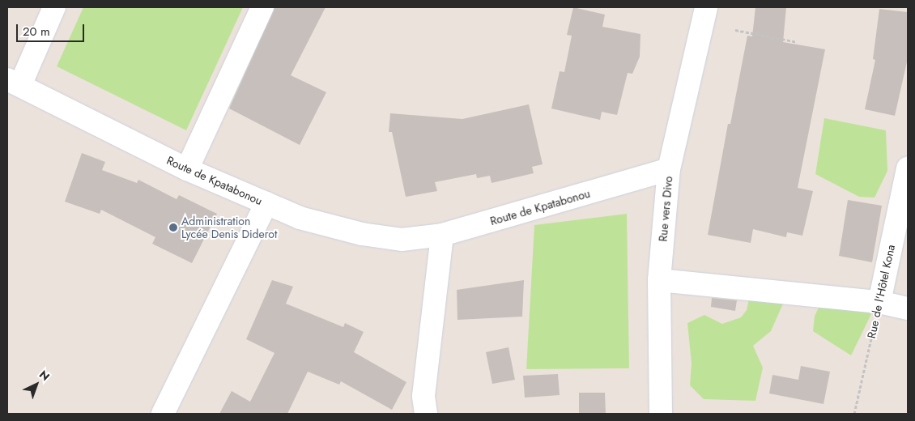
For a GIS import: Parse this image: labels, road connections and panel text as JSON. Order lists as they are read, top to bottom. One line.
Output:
{"streets":{"street":["Route de Kpatabonou","Rue vers Divo","Rue de l'Hôtel Kona"]},"crossings":[["Route de Kpatabonou","Rue vers Divo"]],"places":["Administration Lycée Denis Diderot"],"scale_bar":"20 m","north":"top right"}
